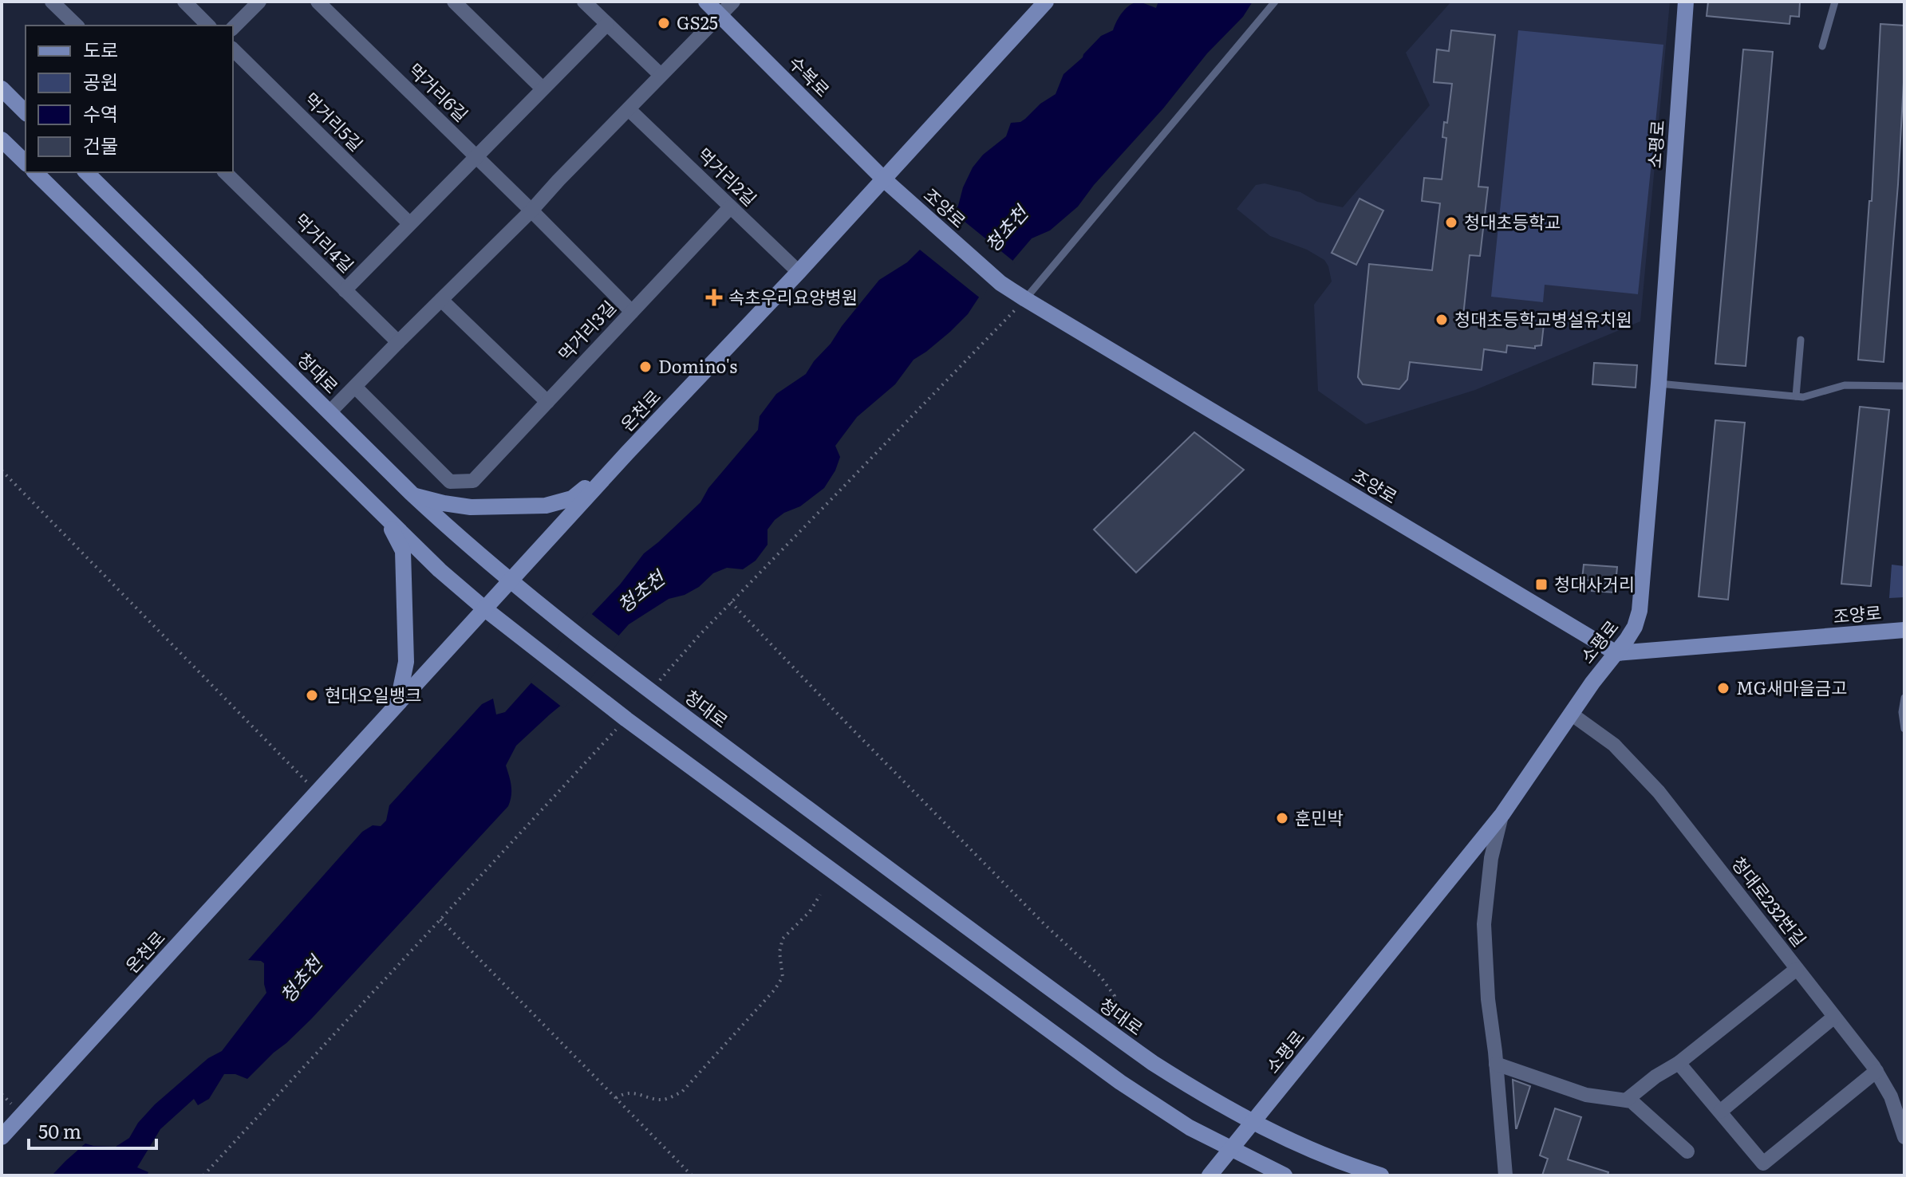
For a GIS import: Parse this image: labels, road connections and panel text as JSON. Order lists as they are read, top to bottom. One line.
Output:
{"streets":{"street":["수복로","먹거리6길","먹거리5길","소평로","먹거리2길","조양로","먹거리4길","먹거리3길","청대로","온천로","청대로232번길"]},"crossings":[["수복로","조양로"],["수복로","온천로"],["소평로","조양로"],["소평로","청대로"],["소평로","청대로232번길"],["먹거리2길","먹거리3길"],["먹거리2길","온천로"],["조양로","온천로"],["청대로","온천로"]],"water":["청초천"],"places":{"other":["GS25","청대초등학교","청대초등학교병설유치원","Domino's","MG새마을금고","현대오일뱅크","훈민박"],"health":["속초우리요양병원"],"transit":["청대사거리"]},"legend":["도로","공원","수역","건물"],"scale_bar":"50 m"}
